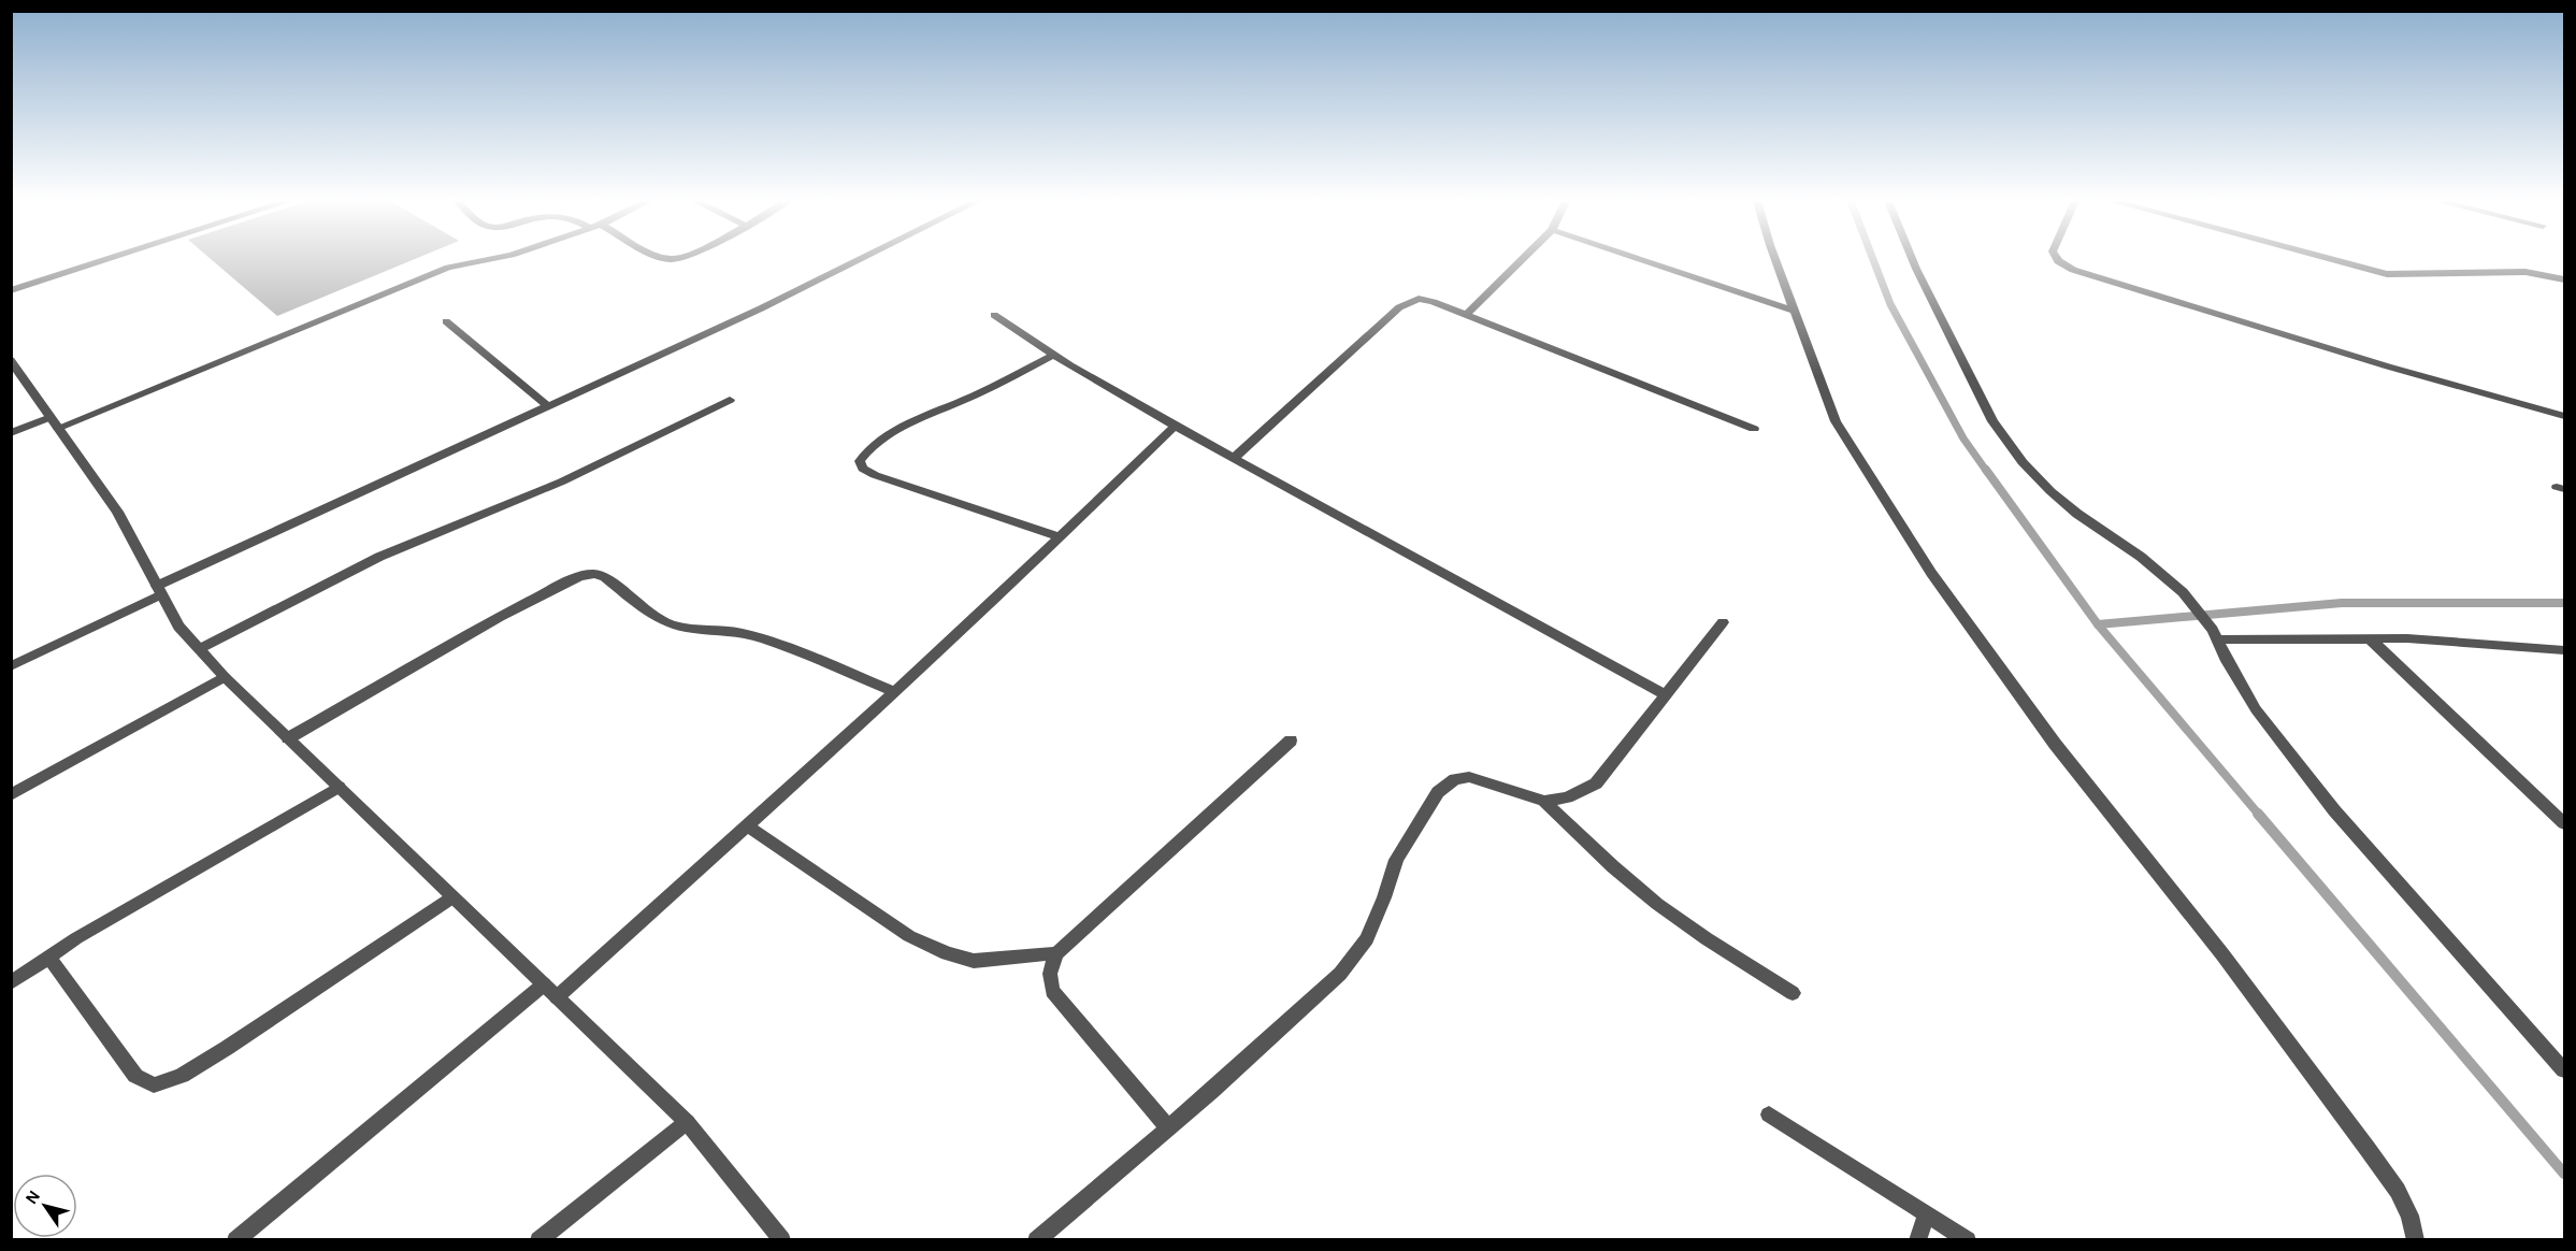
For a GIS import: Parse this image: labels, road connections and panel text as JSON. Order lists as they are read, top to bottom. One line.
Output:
{"north":"top left"}
